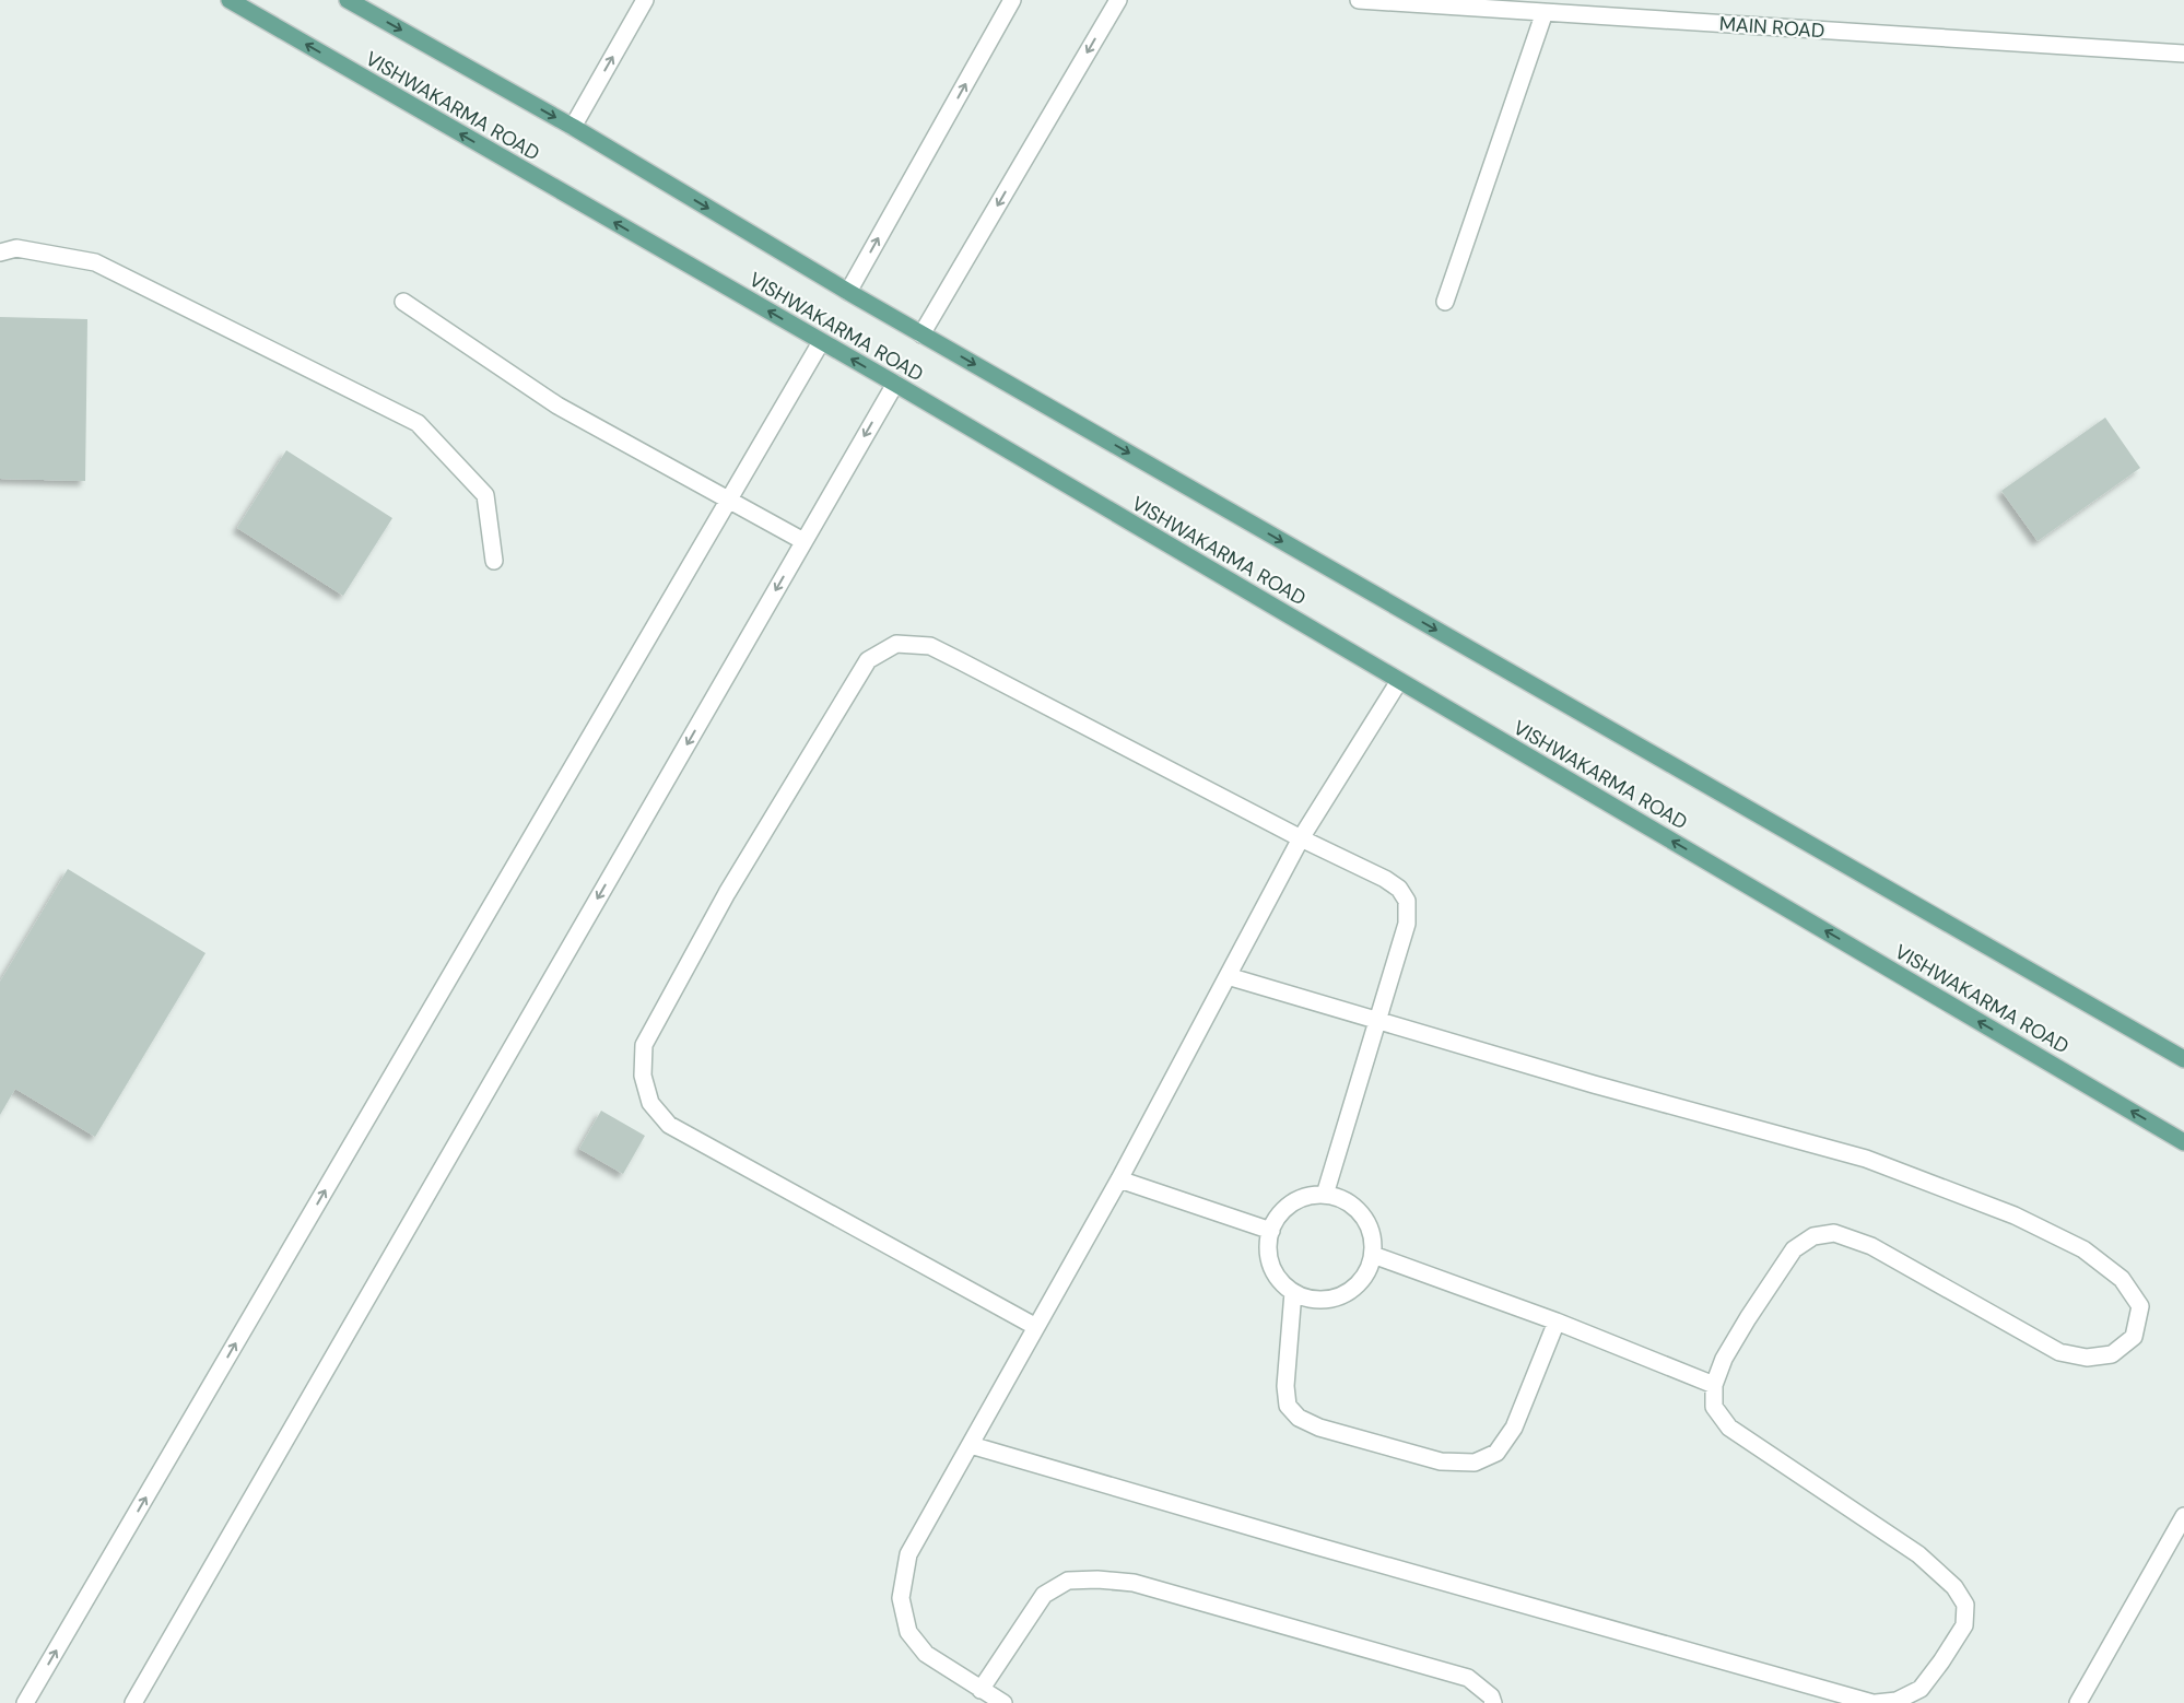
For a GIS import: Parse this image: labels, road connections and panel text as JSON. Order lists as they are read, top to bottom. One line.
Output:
{"streets":{"main road":["VISHWAKARMA ROAD"],"street":["MAIN ROAD"]}}
